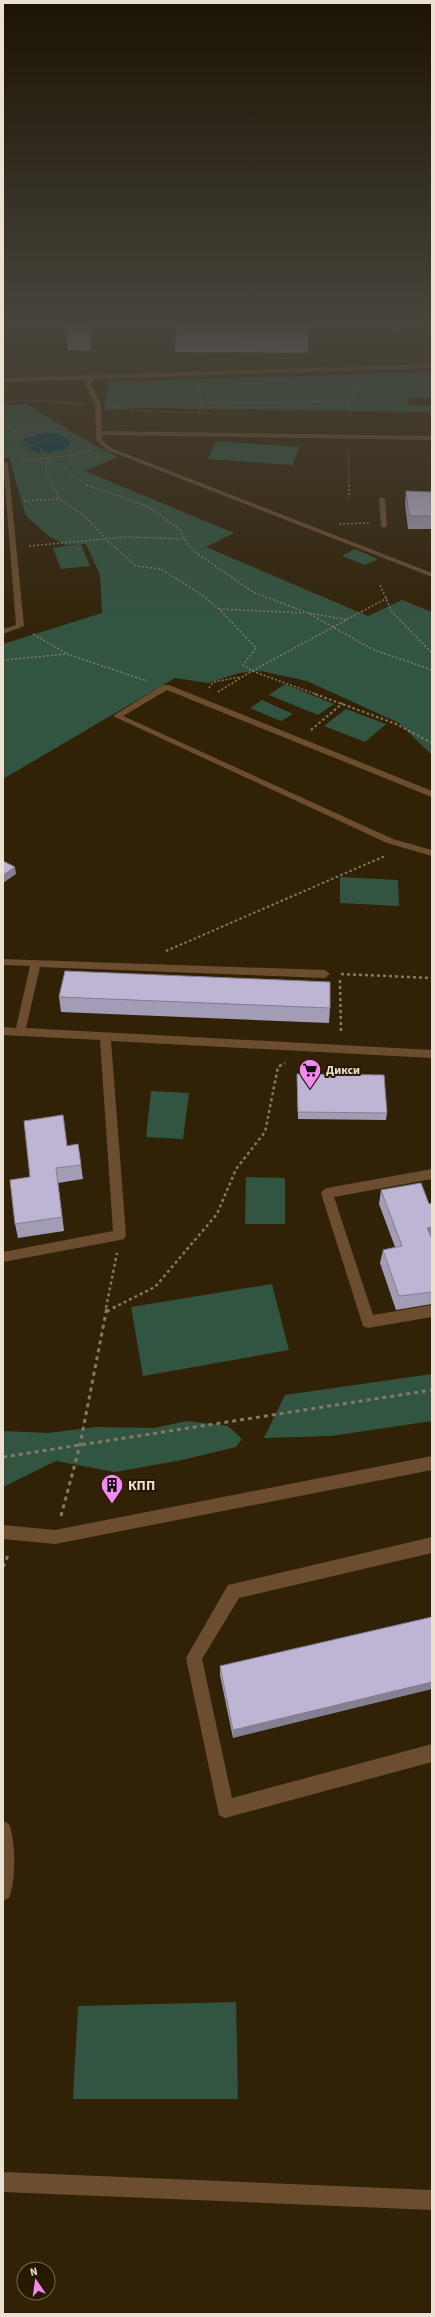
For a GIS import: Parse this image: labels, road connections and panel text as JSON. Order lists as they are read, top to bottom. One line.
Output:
{"places":{"supermarket":["Дикси"],"building":["КПП"]},"north":"top"}
